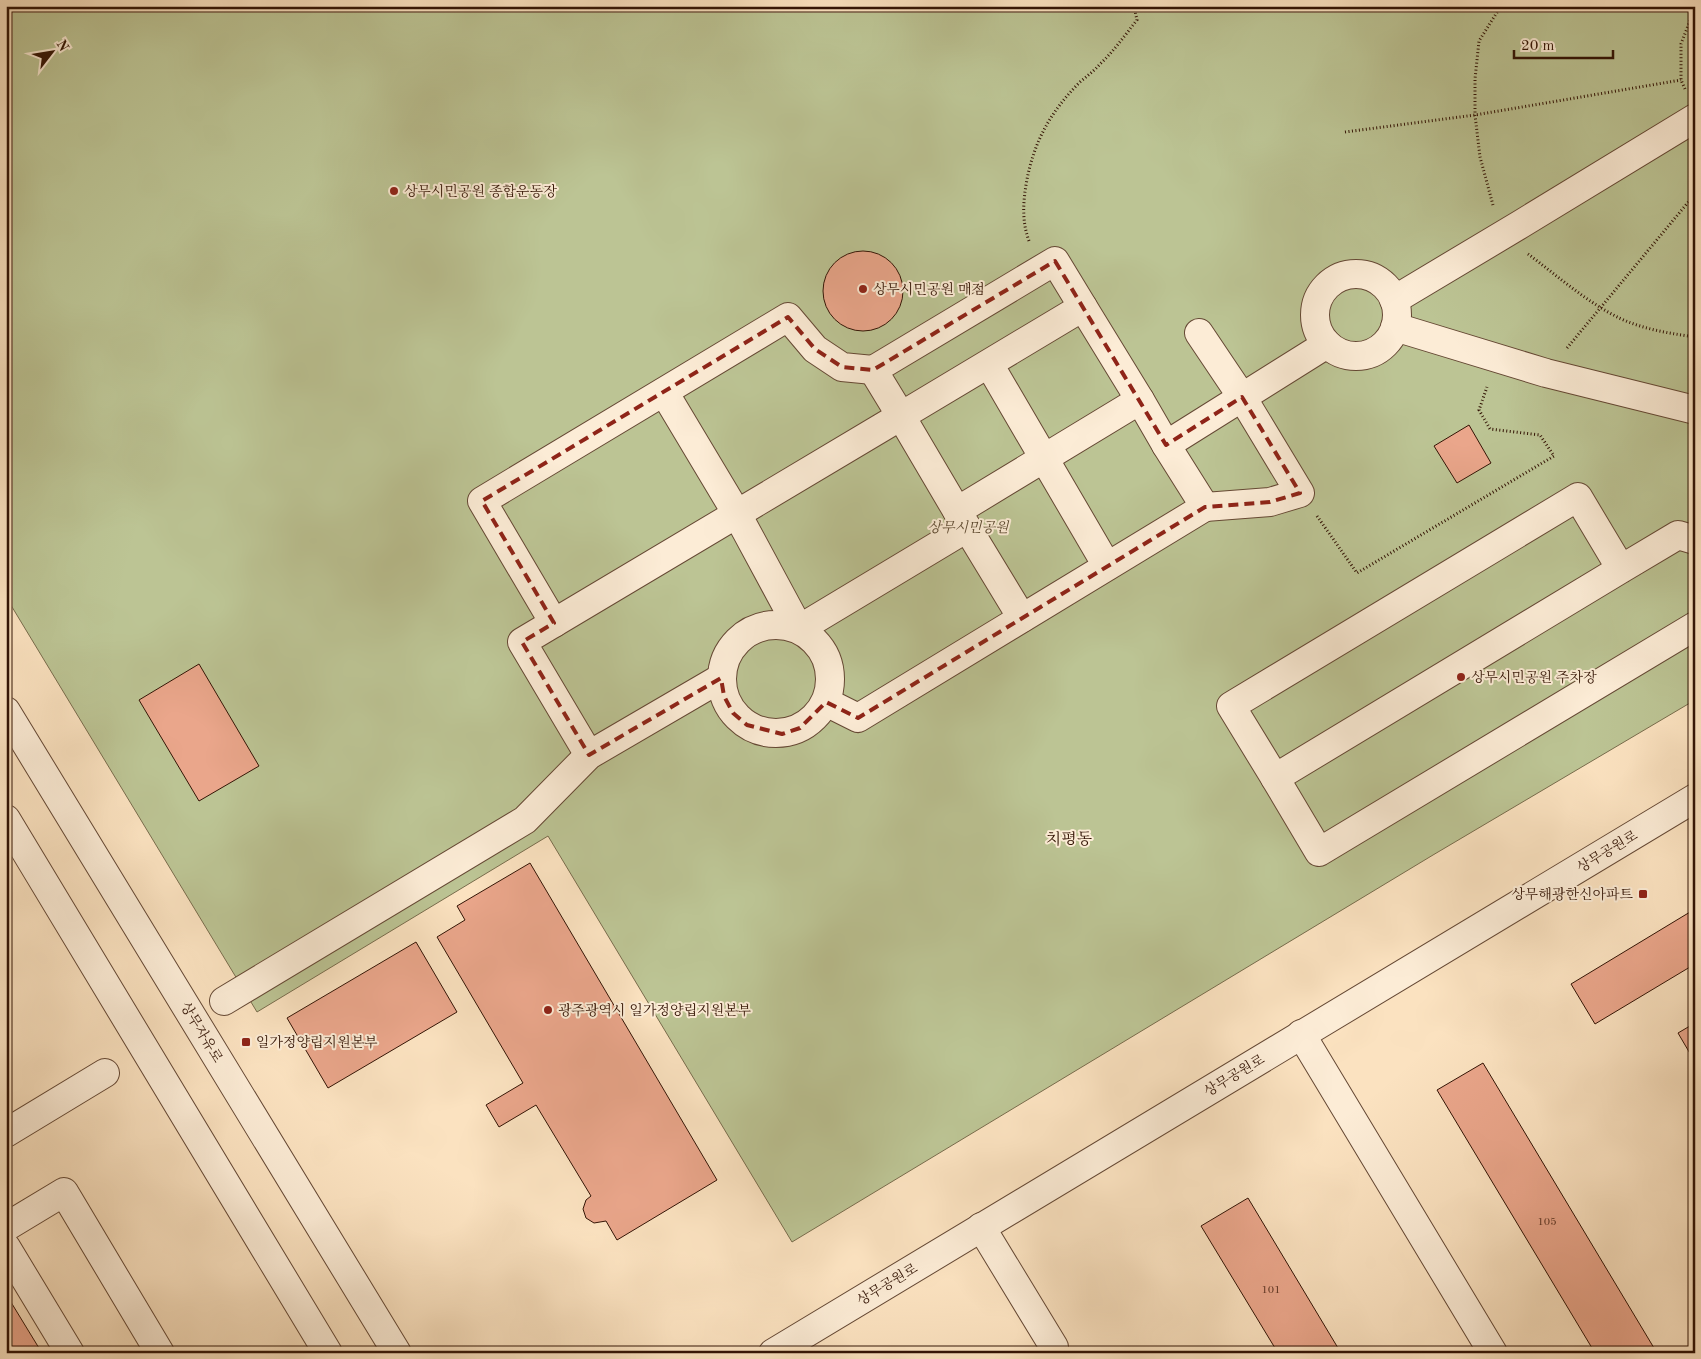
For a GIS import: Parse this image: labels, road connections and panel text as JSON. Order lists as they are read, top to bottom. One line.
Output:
{"streets":{"street":["상무공원로","상무자유로"]},"districts":["치평동"],"parks":["상무시민공원"],"places":{"other":["상무시민공원 종합운동장","상무시민공원 매점","상무시민공원 주차장","광주광역시 일가정양립지원본부"],"transit":["상무해광한신아파트","일가정양립지원본부"]},"house_numbers":["105","101"],"scale_bar":"20 m","north":"top right"}
